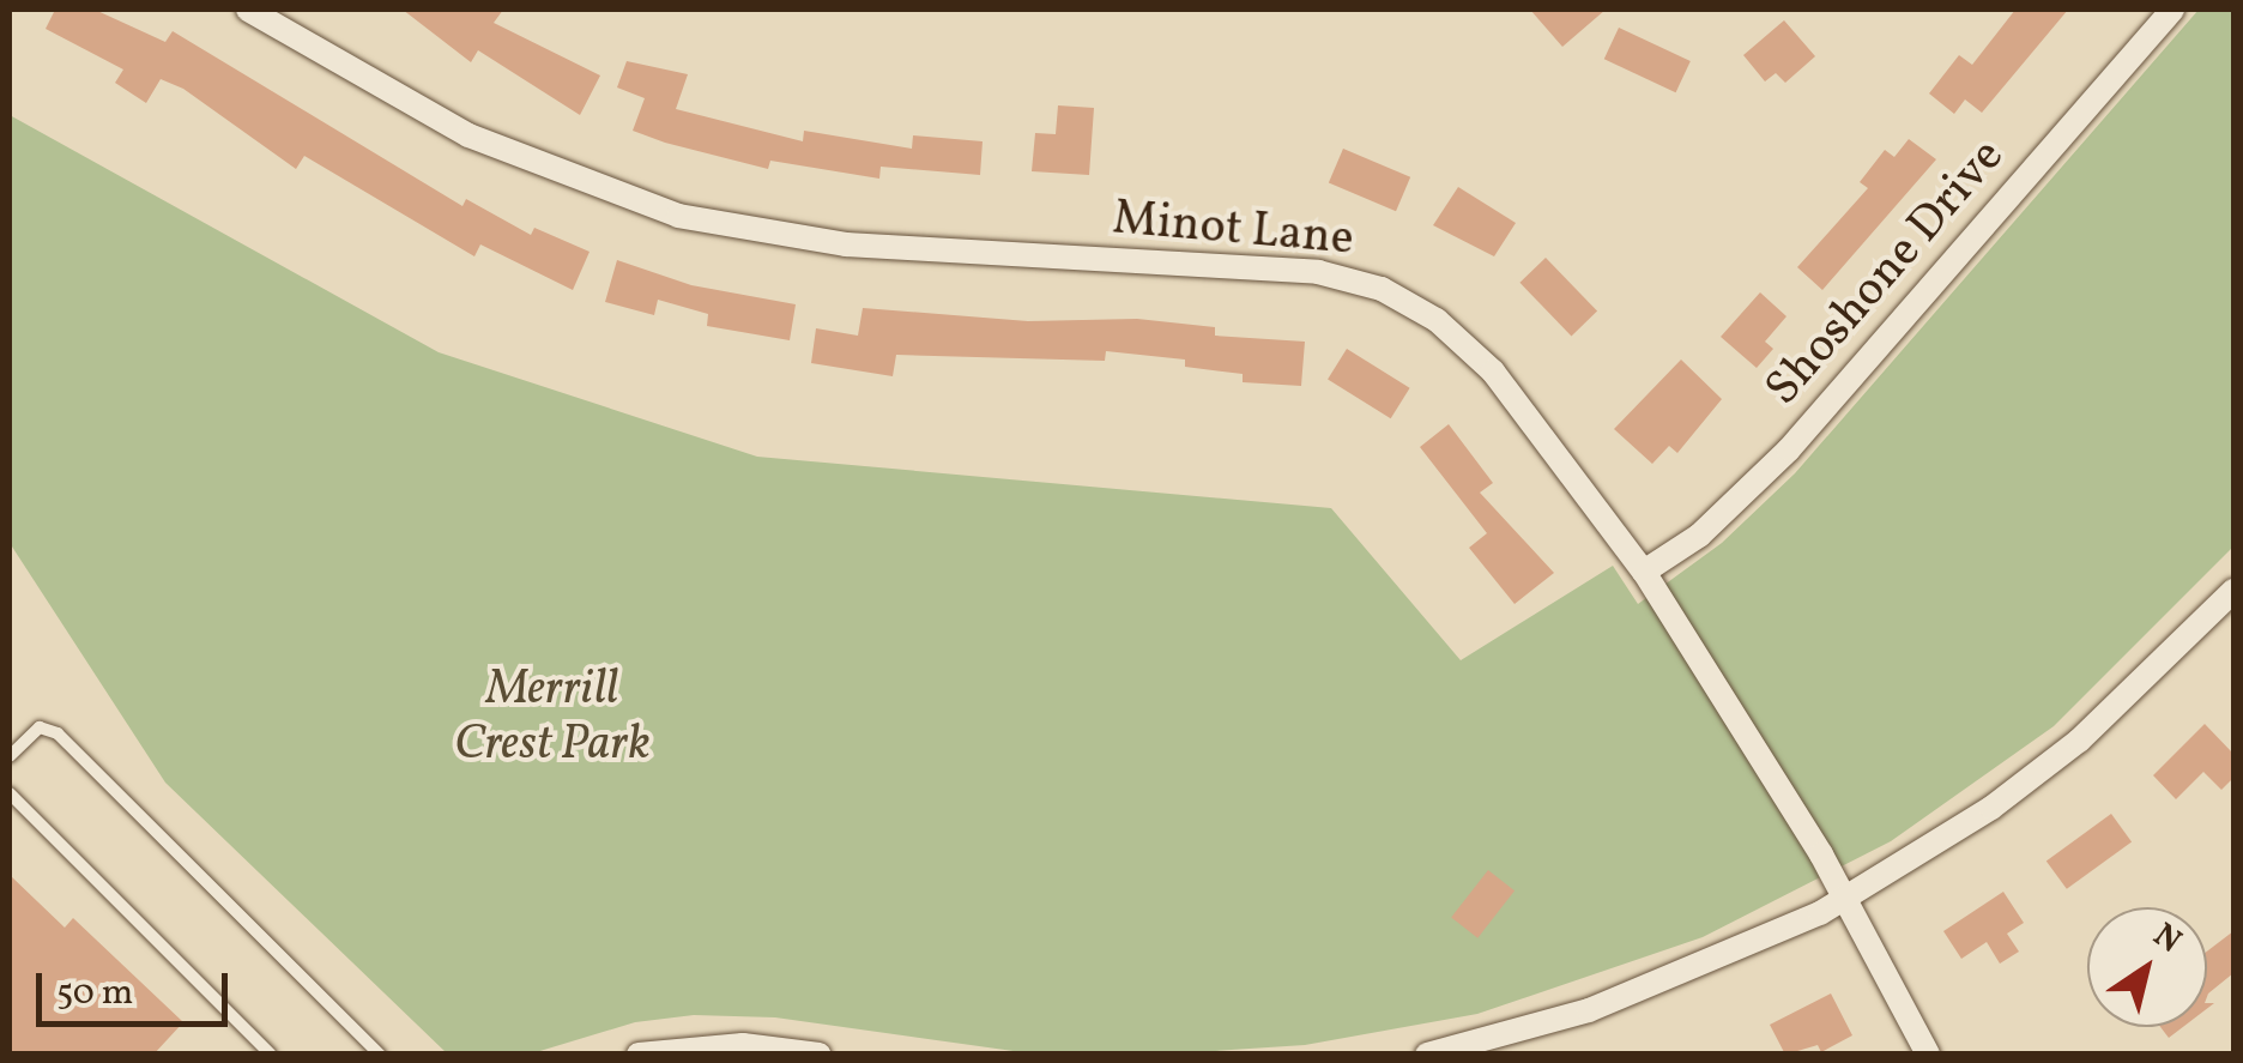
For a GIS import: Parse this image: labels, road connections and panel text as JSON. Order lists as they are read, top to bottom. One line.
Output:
{"streets":{"street":["Minot Lane","Shoshone Drive"]},"crossings":[["Minot Lane","Shoshone Drive"]],"parks":["Merrill Crest Park"],"scale_bar":"50 m","north":"top right"}
